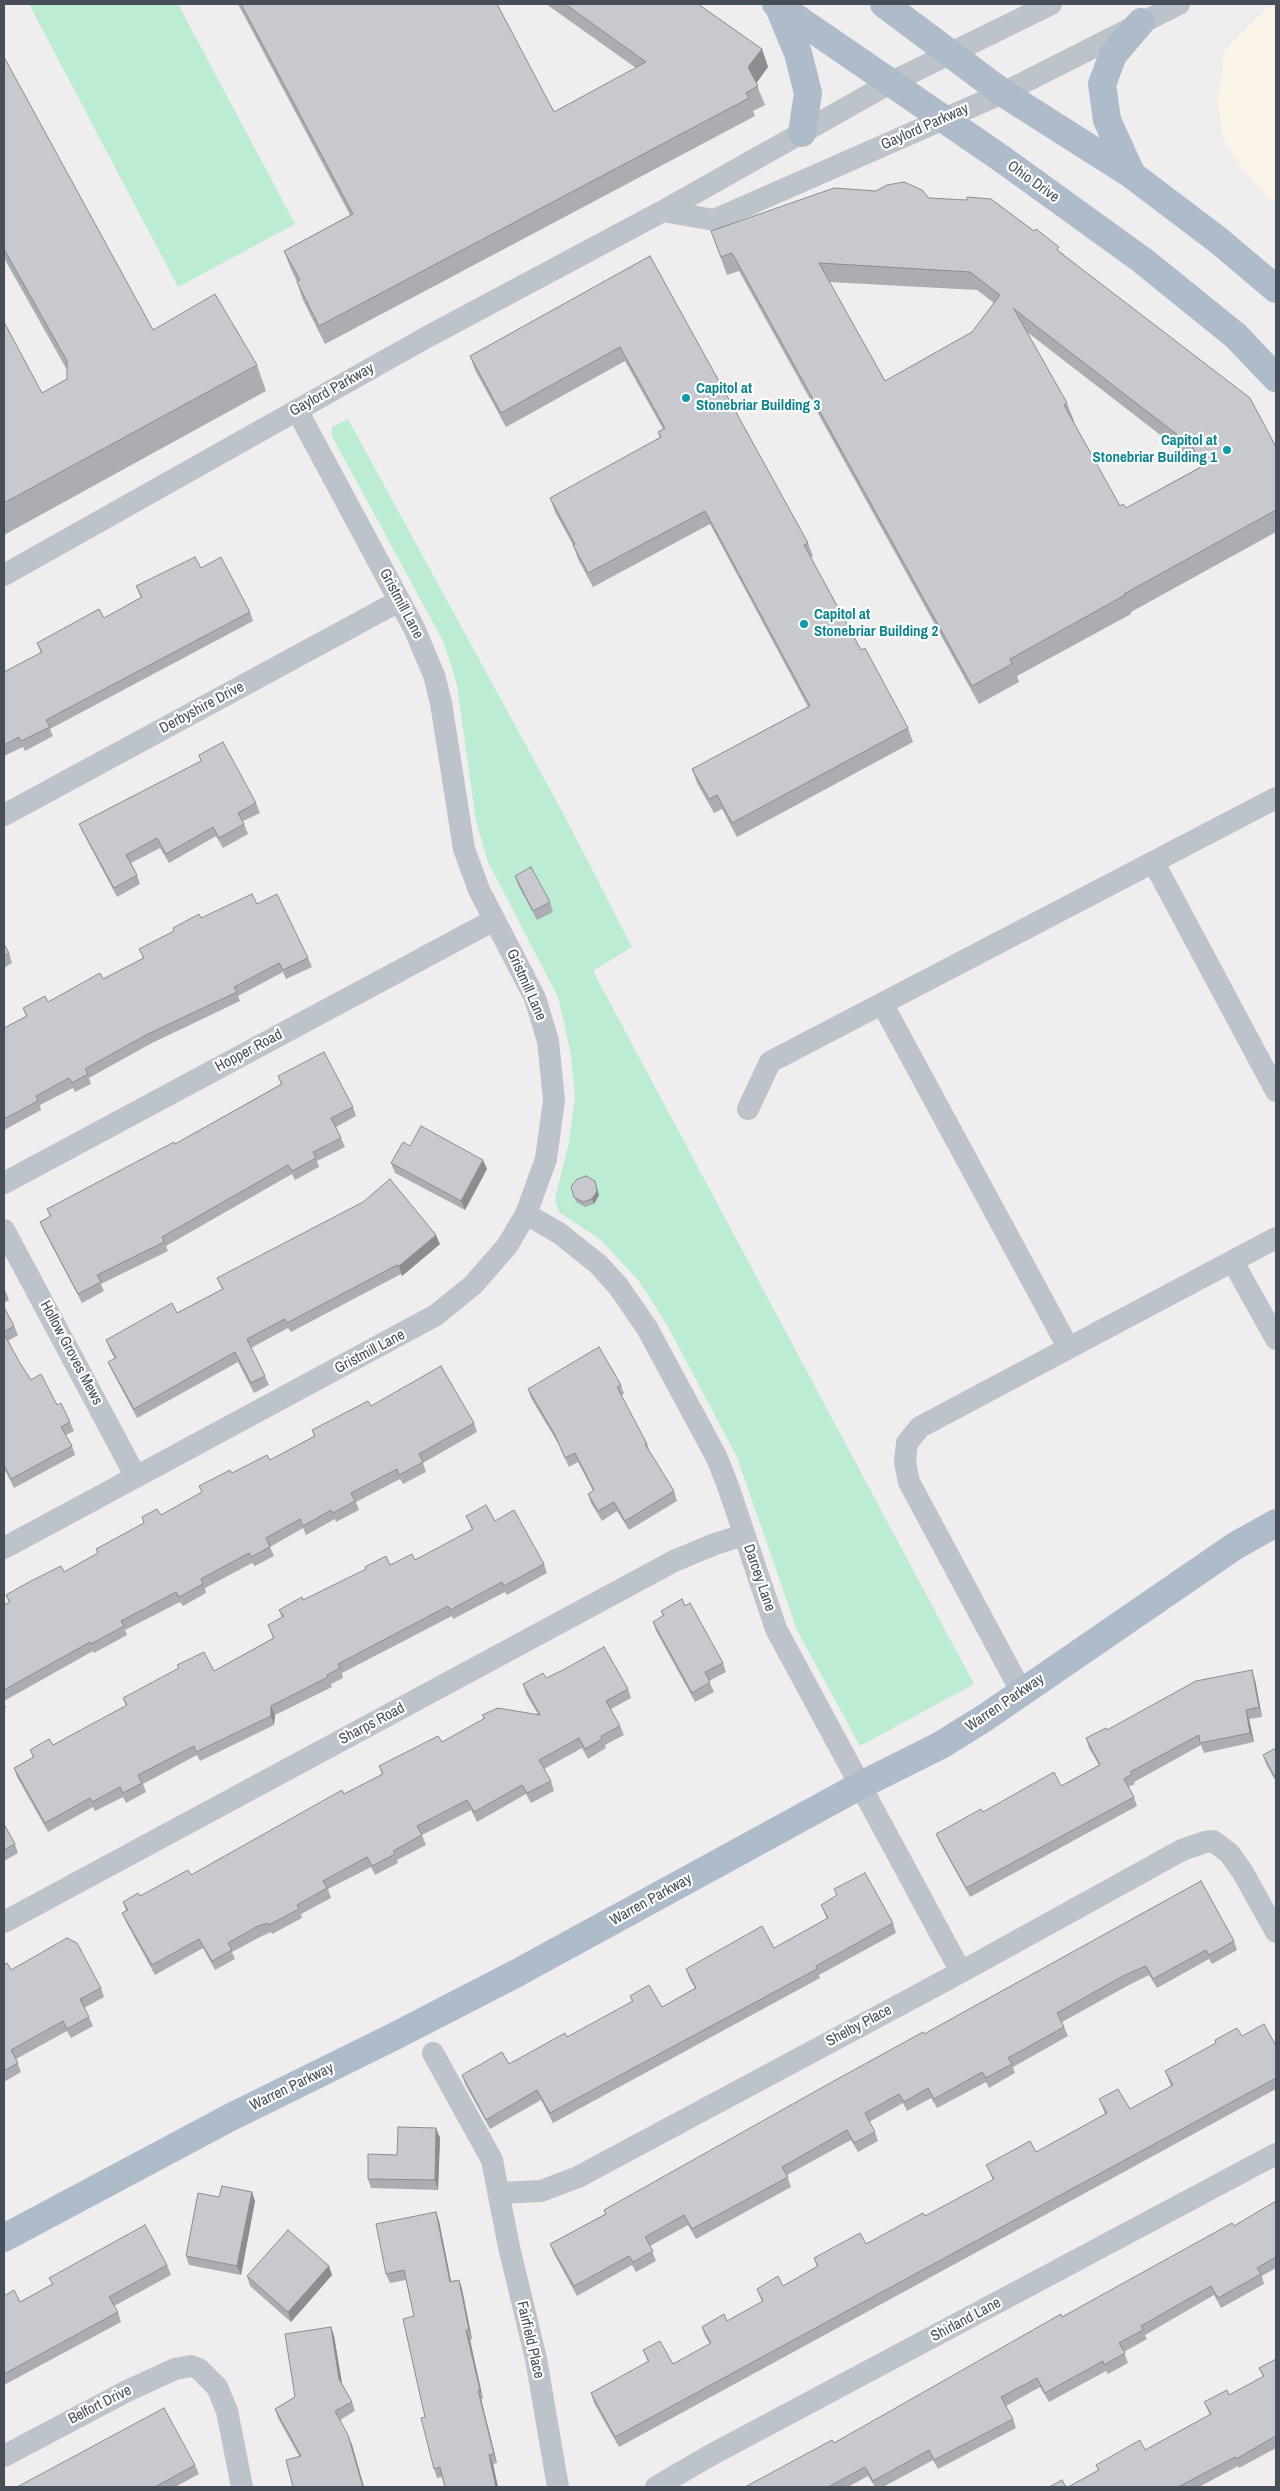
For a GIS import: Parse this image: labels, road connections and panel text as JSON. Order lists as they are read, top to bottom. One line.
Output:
{"streets":{"main road":["Ohio Drive","Warren Parkway"],"street":["Gaylord Parkway","Gristmill Lane","Derbyshire Drive","Hopper Road","Hollow Groves Mews","Darcey Lane","Sharps Road","Shelby Place","Shirland Lane","Fairfield Place","Belfort Drive"]},"crossings":[["Gaylord Parkway","Ohio Drive"],["Gaylord Parkway","Gristmill Lane"],["Gristmill Lane","Derbyshire Drive"],["Gristmill Lane","Hopper Road"],["Gristmill Lane","Hollow Groves Mews"],["Gristmill Lane","Darcey Lane"],["Darcey Lane","Warren Parkway"],["Darcey Lane","Sharps Road"],["Darcey Lane","Shelby Place"],["Shelby Place","Fairfield Place"]],"places":["Capitol at Stonebriar Building 3","Capitol at Stonebriar Building 1","Capitol at Stonebriar Building 2"]}
